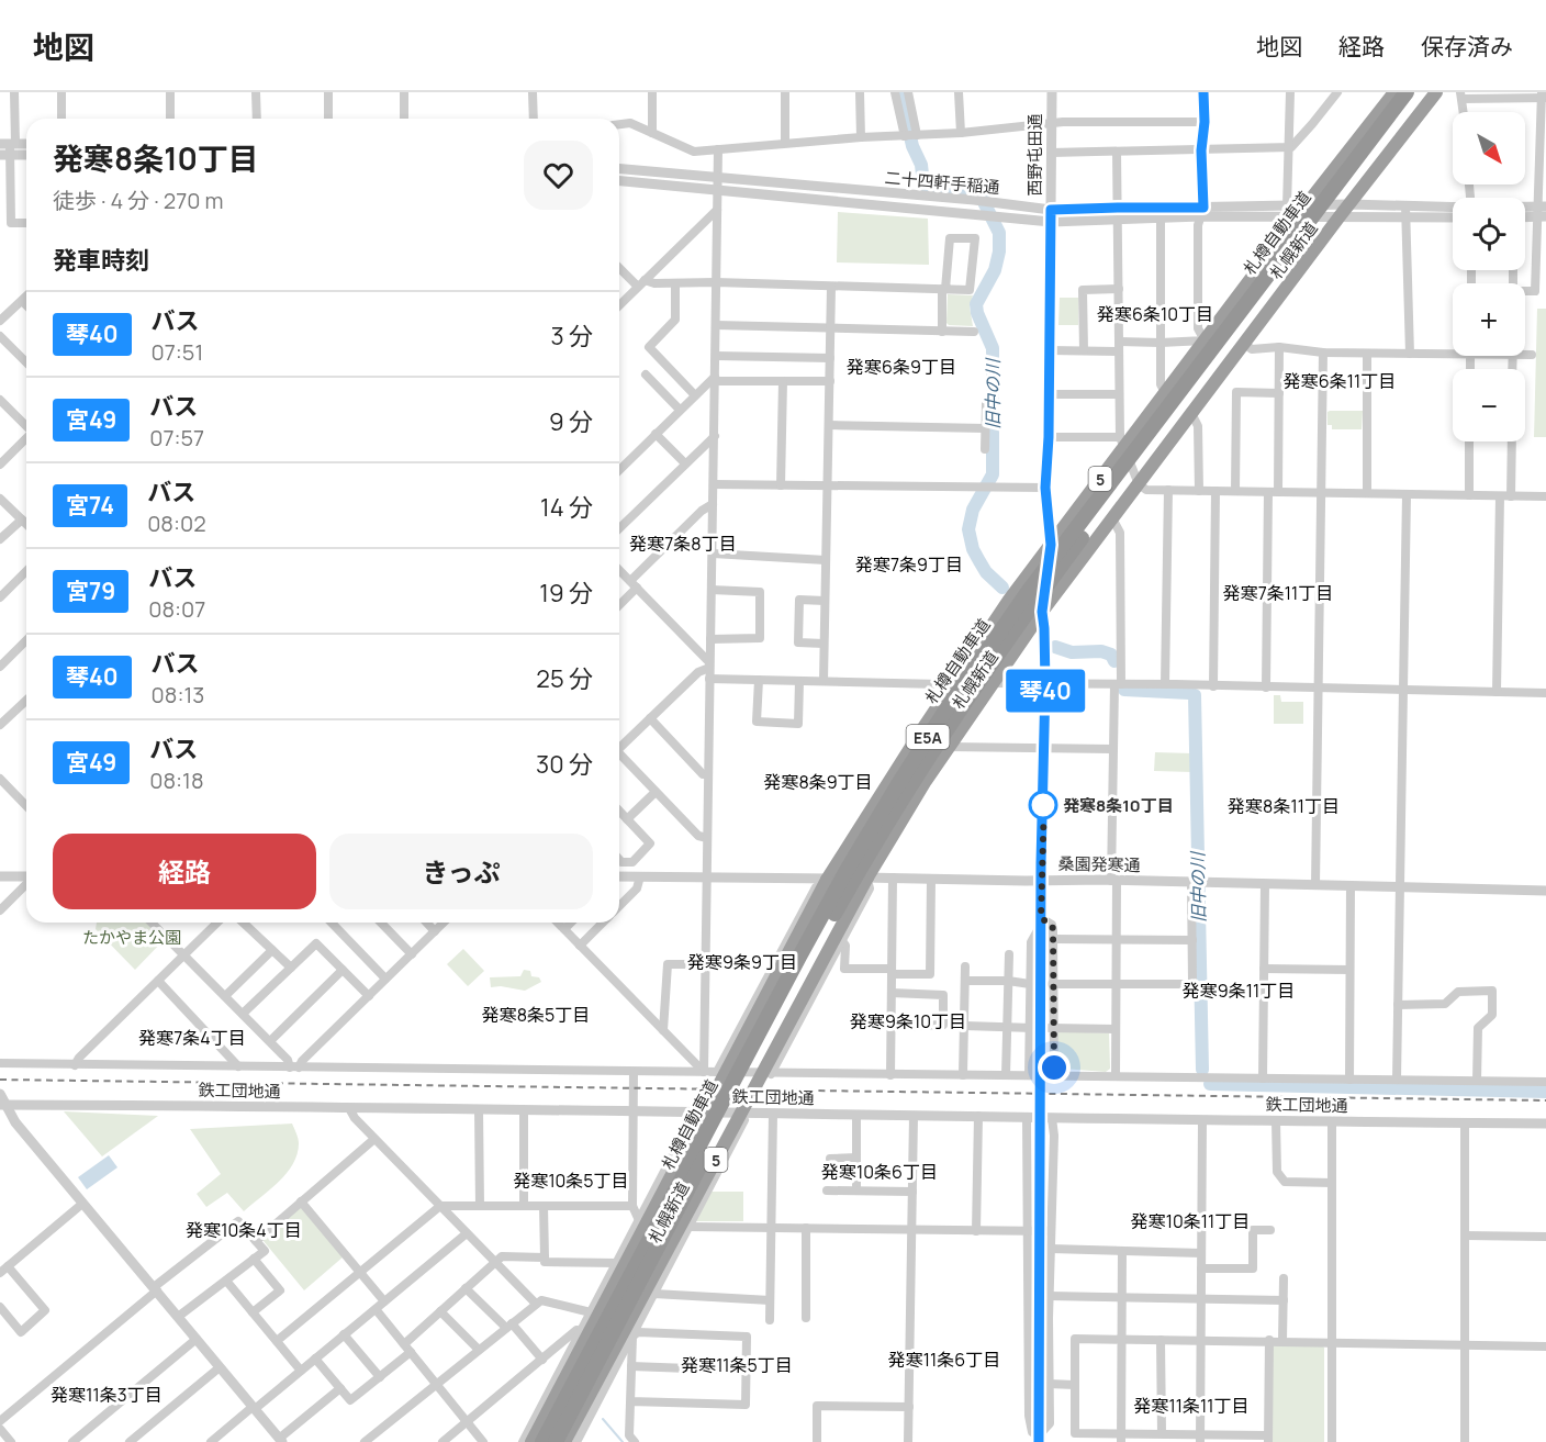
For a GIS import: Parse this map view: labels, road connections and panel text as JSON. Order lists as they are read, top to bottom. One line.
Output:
{"streets":{"highway":["札樽自動車道","札幌新道","5","E5A"],"street":["西野屯田通","二十四軒手稲通","桑園発寒通","鉄工団地通"]},"crossings":[["西野屯田通","二十四軒手稲通"],["西野屯田通","札幌新道"],["西野屯田通","桑園発寒通"],["二十四軒手稲通","札幌新道"],["札幌新道","桑園発寒通"]],"districts":["発寒6条10丁目","発寒6条9丁目","発寒6条11丁目","発寒7条8丁目","発寒7条9丁目","発寒7条11丁目","発寒8条9丁目","発寒8条11丁目","発寒9条9丁目","発寒9条11丁目","発寒8条5丁目","発寒9条10丁目","発寒7条4丁目","発寒10条6丁目","発寒10条5丁目","発寒10条11丁目","発寒10条4丁目","発寒11条6丁目","発寒11条5丁目","発寒11条3丁目","発寒11条11丁目"],"water":["旧中の川"],"parks":["たかやま公園"],"places":["発寒8条10丁目"],"lines":["bus line 琴40"],"north":"bottom right","page":{"header":"地図","nav":["地図","経路","保存済み"],"on_map":"琴40","map_buttons":["+","−"],"heading":[["発寒8条10丁目","徒歩 · 4 分 · 270 m"],"発車時刻"],"list":[{"mark":"琴40","name":"バス","note":"07:51","value":"3 分"},{"mark":"宮49","name":"バス","note":"07:57","value":"9 分"},{"mark":"宮74","name":"バス","note":"08:02","value":"14 分"},{"mark":"宮79","name":"バス","note":"08:07","value":"19 分"},{"mark":"琴40","name":"バス","note":"08:13","value":"25 分"},{"mark":"宮49","name":"バス","note":"08:18","value":"30 分"}],"buttons":["経路","きっぷ"]}}
